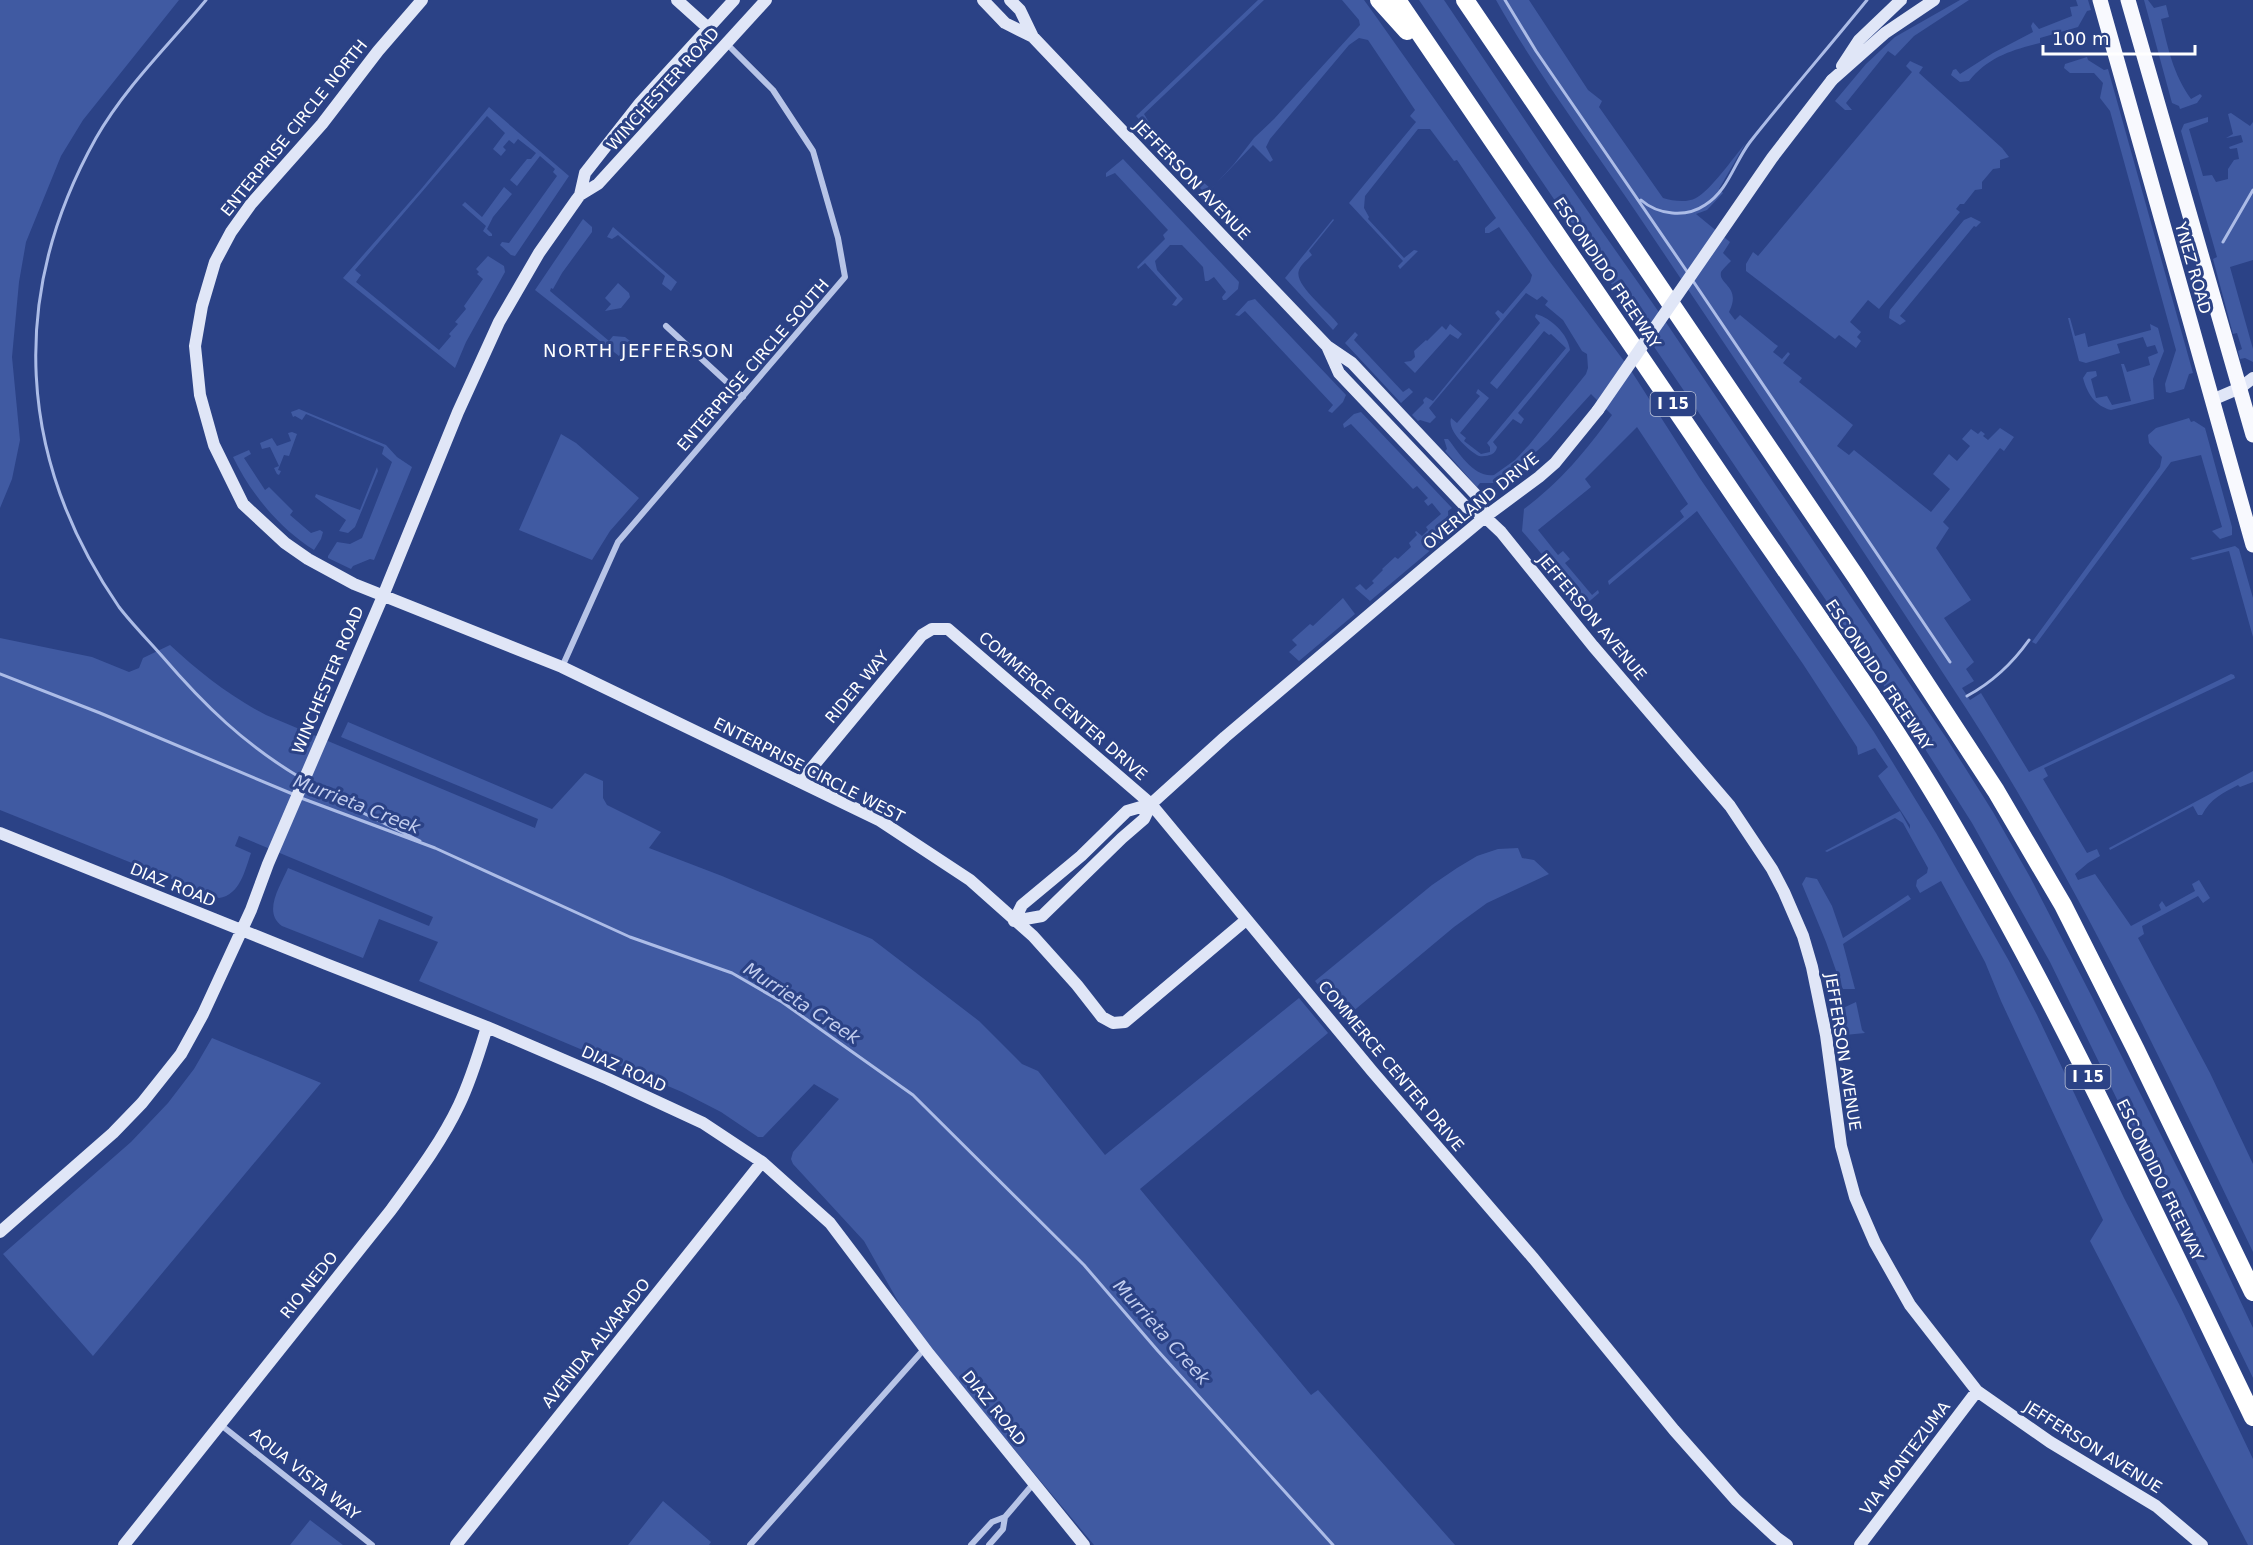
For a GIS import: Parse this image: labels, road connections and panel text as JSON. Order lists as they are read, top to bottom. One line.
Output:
{"streets":{"highway":["ESCONDIDO FREEWAY","I 15"],"main road":["YNEZ ROAD"],"street":["WINCHESTER ROAD","ENTERPRISE CIRCLE NORTH","JEFFERSON AVENUE","ENTERPRISE CIRCLE SOUTH","OVERLAND DRIVE","RIDER WAY","COMMERCE CENTER DRIVE","ENTERPRISE CIRCLE WEST","DIAZ ROAD","RIO NEDO","AVENIDA ALVARADO","VIA MONTEZUMA","AQUA VISTA WAY"]},"crossings":[["WINCHESTER ROAD","ENTERPRISE CIRCLE NORTH"],["WINCHESTER ROAD","ENTERPRISE CIRCLE SOUTH"],["WINCHESTER ROAD","ENTERPRISE CIRCLE WEST"],["WINCHESTER ROAD","DIAZ ROAD"],["ENTERPRISE CIRCLE NORTH","ENTERPRISE CIRCLE WEST"],["JEFFERSON AVENUE","OVERLAND DRIVE"],["JEFFERSON AVENUE","VIA MONTEZUMA"],["ENTERPRISE CIRCLE SOUTH","ENTERPRISE CIRCLE WEST"],["OVERLAND DRIVE","COMMERCE CENTER DRIVE"],["OVERLAND DRIVE","ENTERPRISE CIRCLE WEST"],["RIDER WAY","COMMERCE CENTER DRIVE"],["RIDER WAY","ENTERPRISE CIRCLE WEST"],["COMMERCE CENTER DRIVE","ENTERPRISE CIRCLE WEST"],["DIAZ ROAD","RIO NEDO"],["DIAZ ROAD","AVENIDA ALVARADO"],["RIO NEDO","AQUA VISTA WAY"]],"districts":["NORTH JEFFERSON"],"water":["Murrieta Creek"],"scale_bar":"100 m"}
